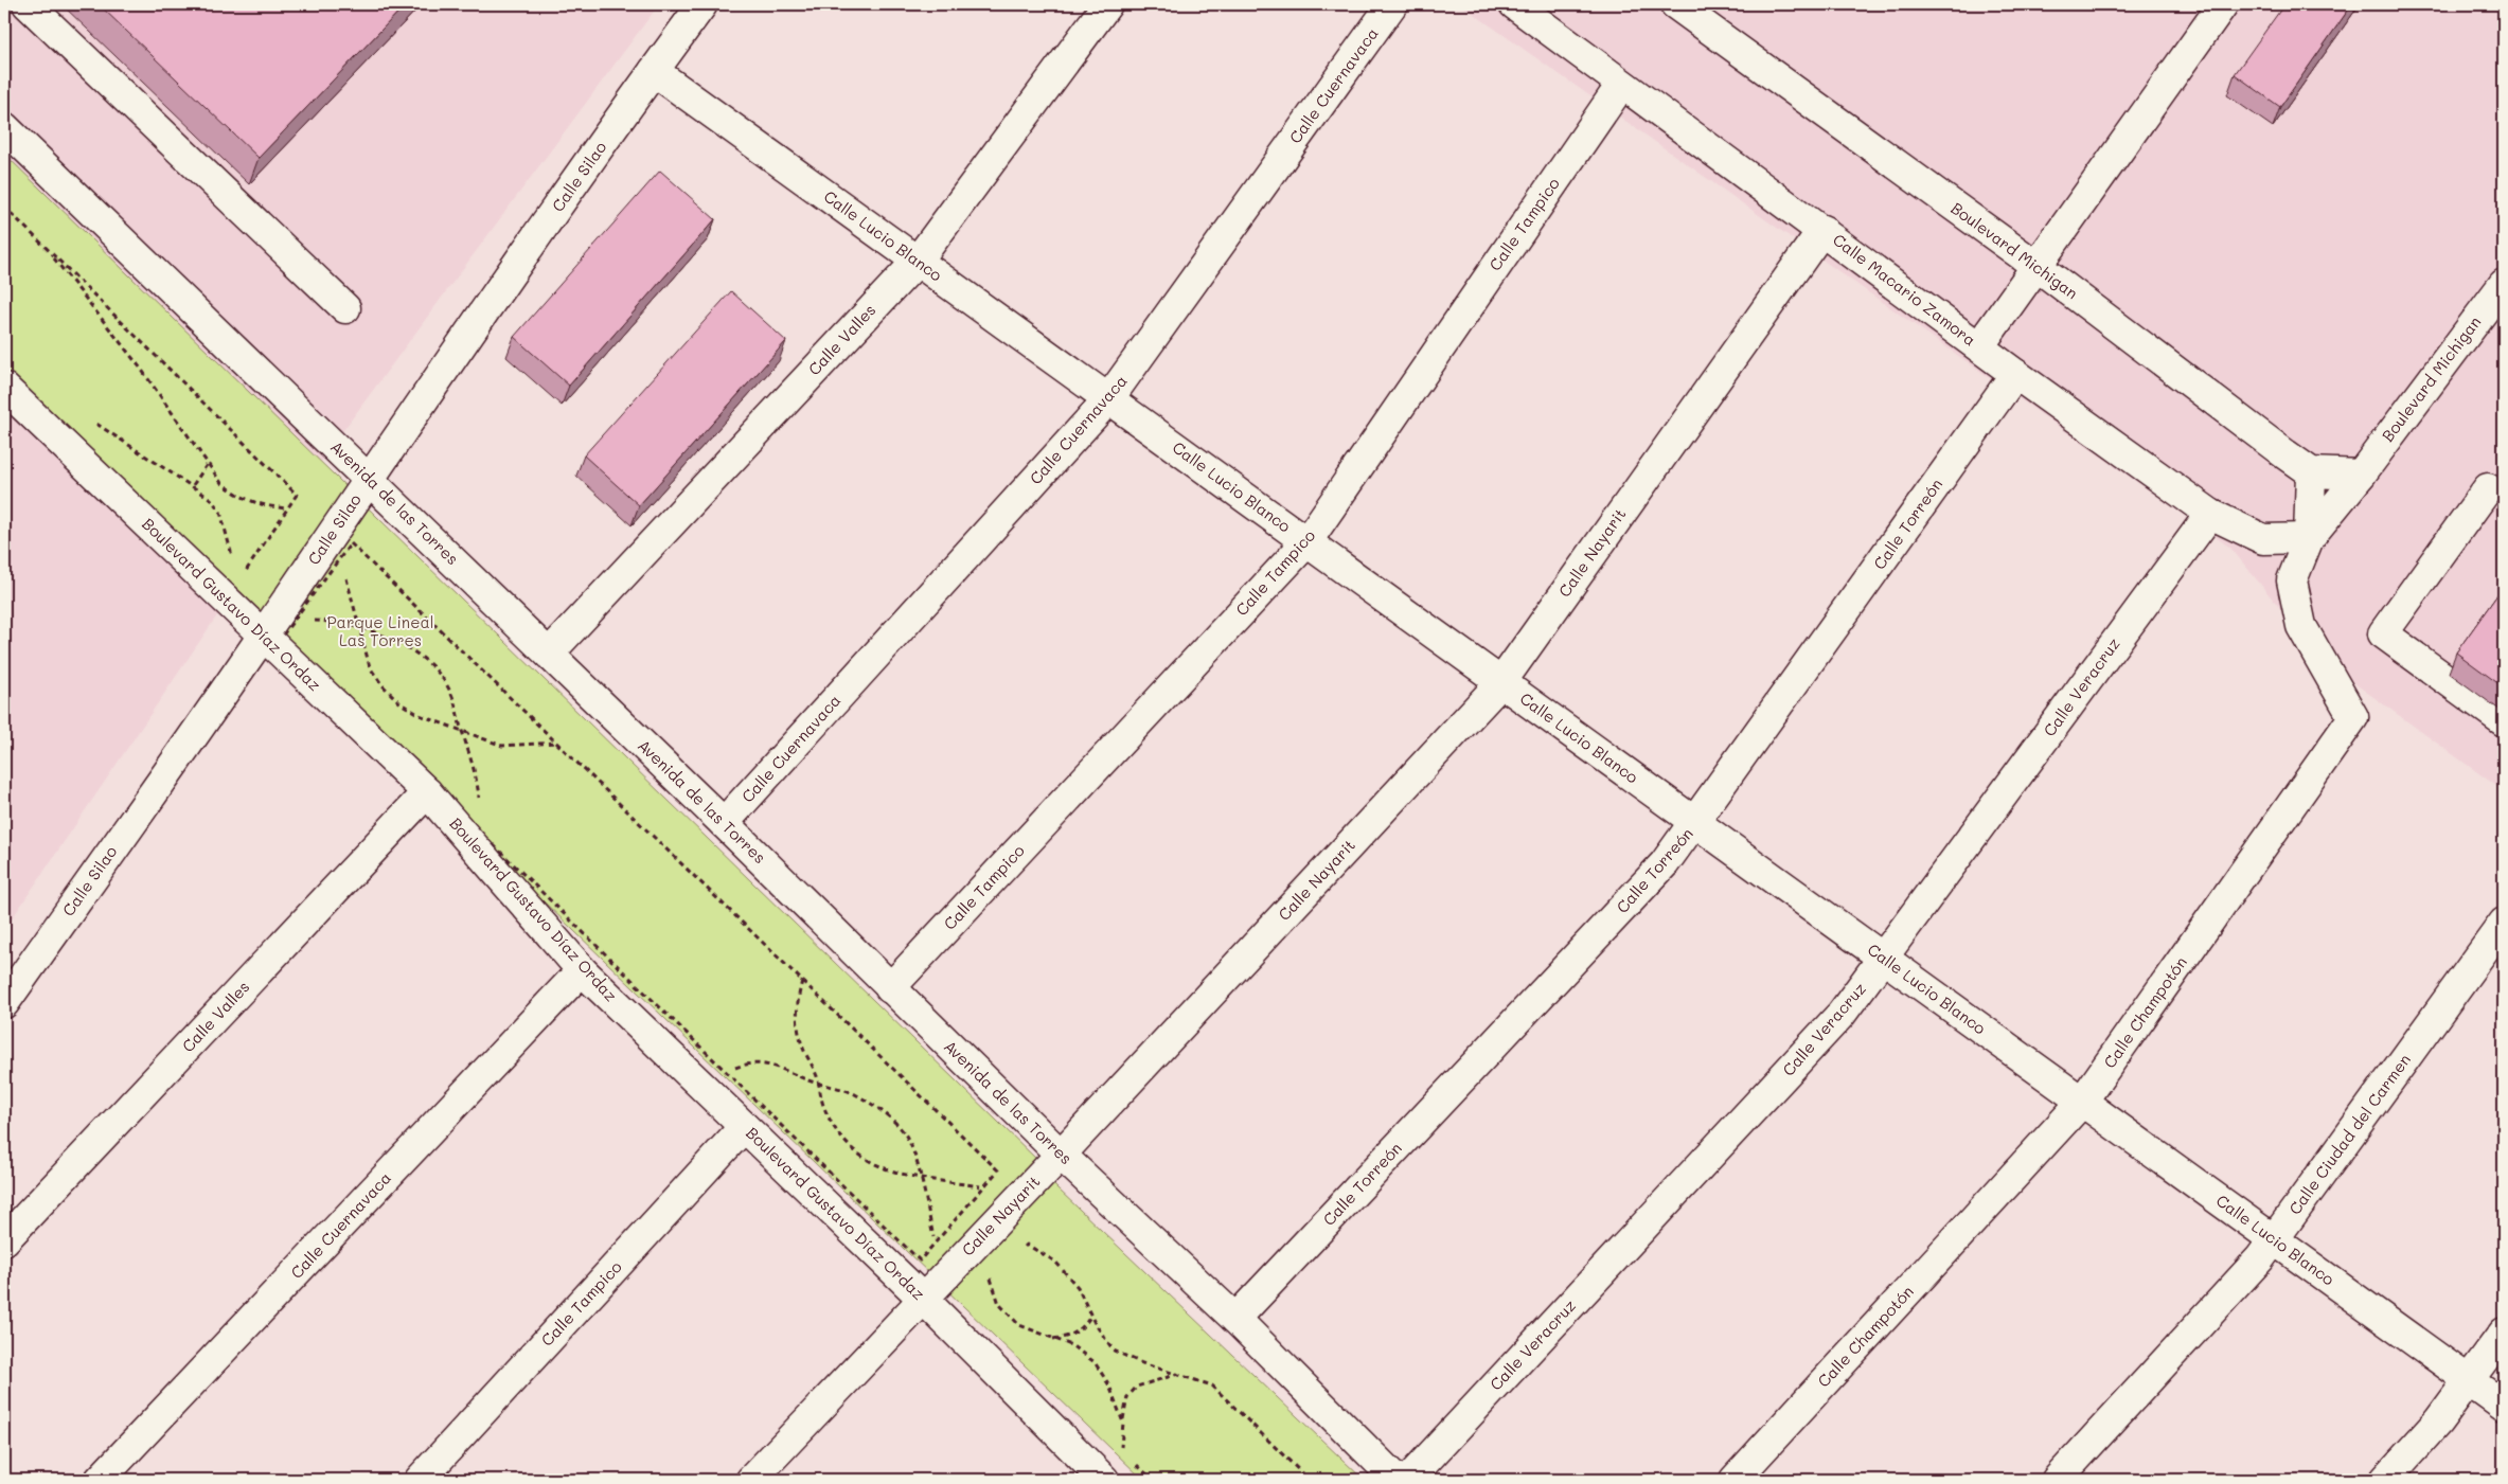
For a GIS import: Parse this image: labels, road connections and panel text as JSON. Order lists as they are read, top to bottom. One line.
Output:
{"streets":{"street":["Calle Cuernavaca","Calle Silao","Calle Tampico","Calle Lucio Blanco","Boulevard Michigan","Calle Macario Zamora","Calle Valles","Avenida de las Torres","Calle Torreón","Calle Nayarit","Boulevard Gustavo Díaz Ordaz","Calle Veracruz","Calle Champotón","Calle Ciudad del Carmen"]},"crossings":[["Calle Cuernavaca","Calle Lucio Blanco"],["Calle Cuernavaca","Avenida de las Torres"],["Calle Cuernavaca","Boulevard Gustavo Díaz Ordaz"],["Calle Silao","Calle Lucio Blanco"],["Calle Silao","Avenida de las Torres"],["Calle Silao","Boulevard Gustavo Díaz Ordaz"],["Calle Tampico","Calle Lucio Blanco"],["Calle Tampico","Calle Macario Zamora"],["Calle Tampico","Avenida de las Torres"],["Calle Tampico","Boulevard Gustavo Díaz Ordaz"],["Calle Lucio Blanco","Calle Valles"],["Calle Lucio Blanco","Calle Torreón"],["Calle Lucio Blanco","Calle Nayarit"],["Calle Lucio Blanco","Calle Veracruz"],["Calle Lucio Blanco","Calle Champotón"],["Calle Lucio Blanco","Calle Ciudad del Carmen"],["Boulevard Michigan","Calle Macario Zamora"],["Boulevard Michigan","Calle Champotón"],["Calle Macario Zamora","Calle Torreón"],["Calle Macario Zamora","Calle Nayarit"],["Calle Macario Zamora","Calle Veracruz"],["Calle Macario Zamora","Calle Champotón"],["Calle Valles","Avenida de las Torres"],["Calle Valles","Boulevard Gustavo Díaz Ordaz"],["Avenida de las Torres","Calle Torreón"],["Avenida de las Torres","Calle Nayarit"],["Calle Nayarit","Boulevard Gustavo Díaz Ordaz"]],"parks":["Parque Lineal Las Torres"]}
